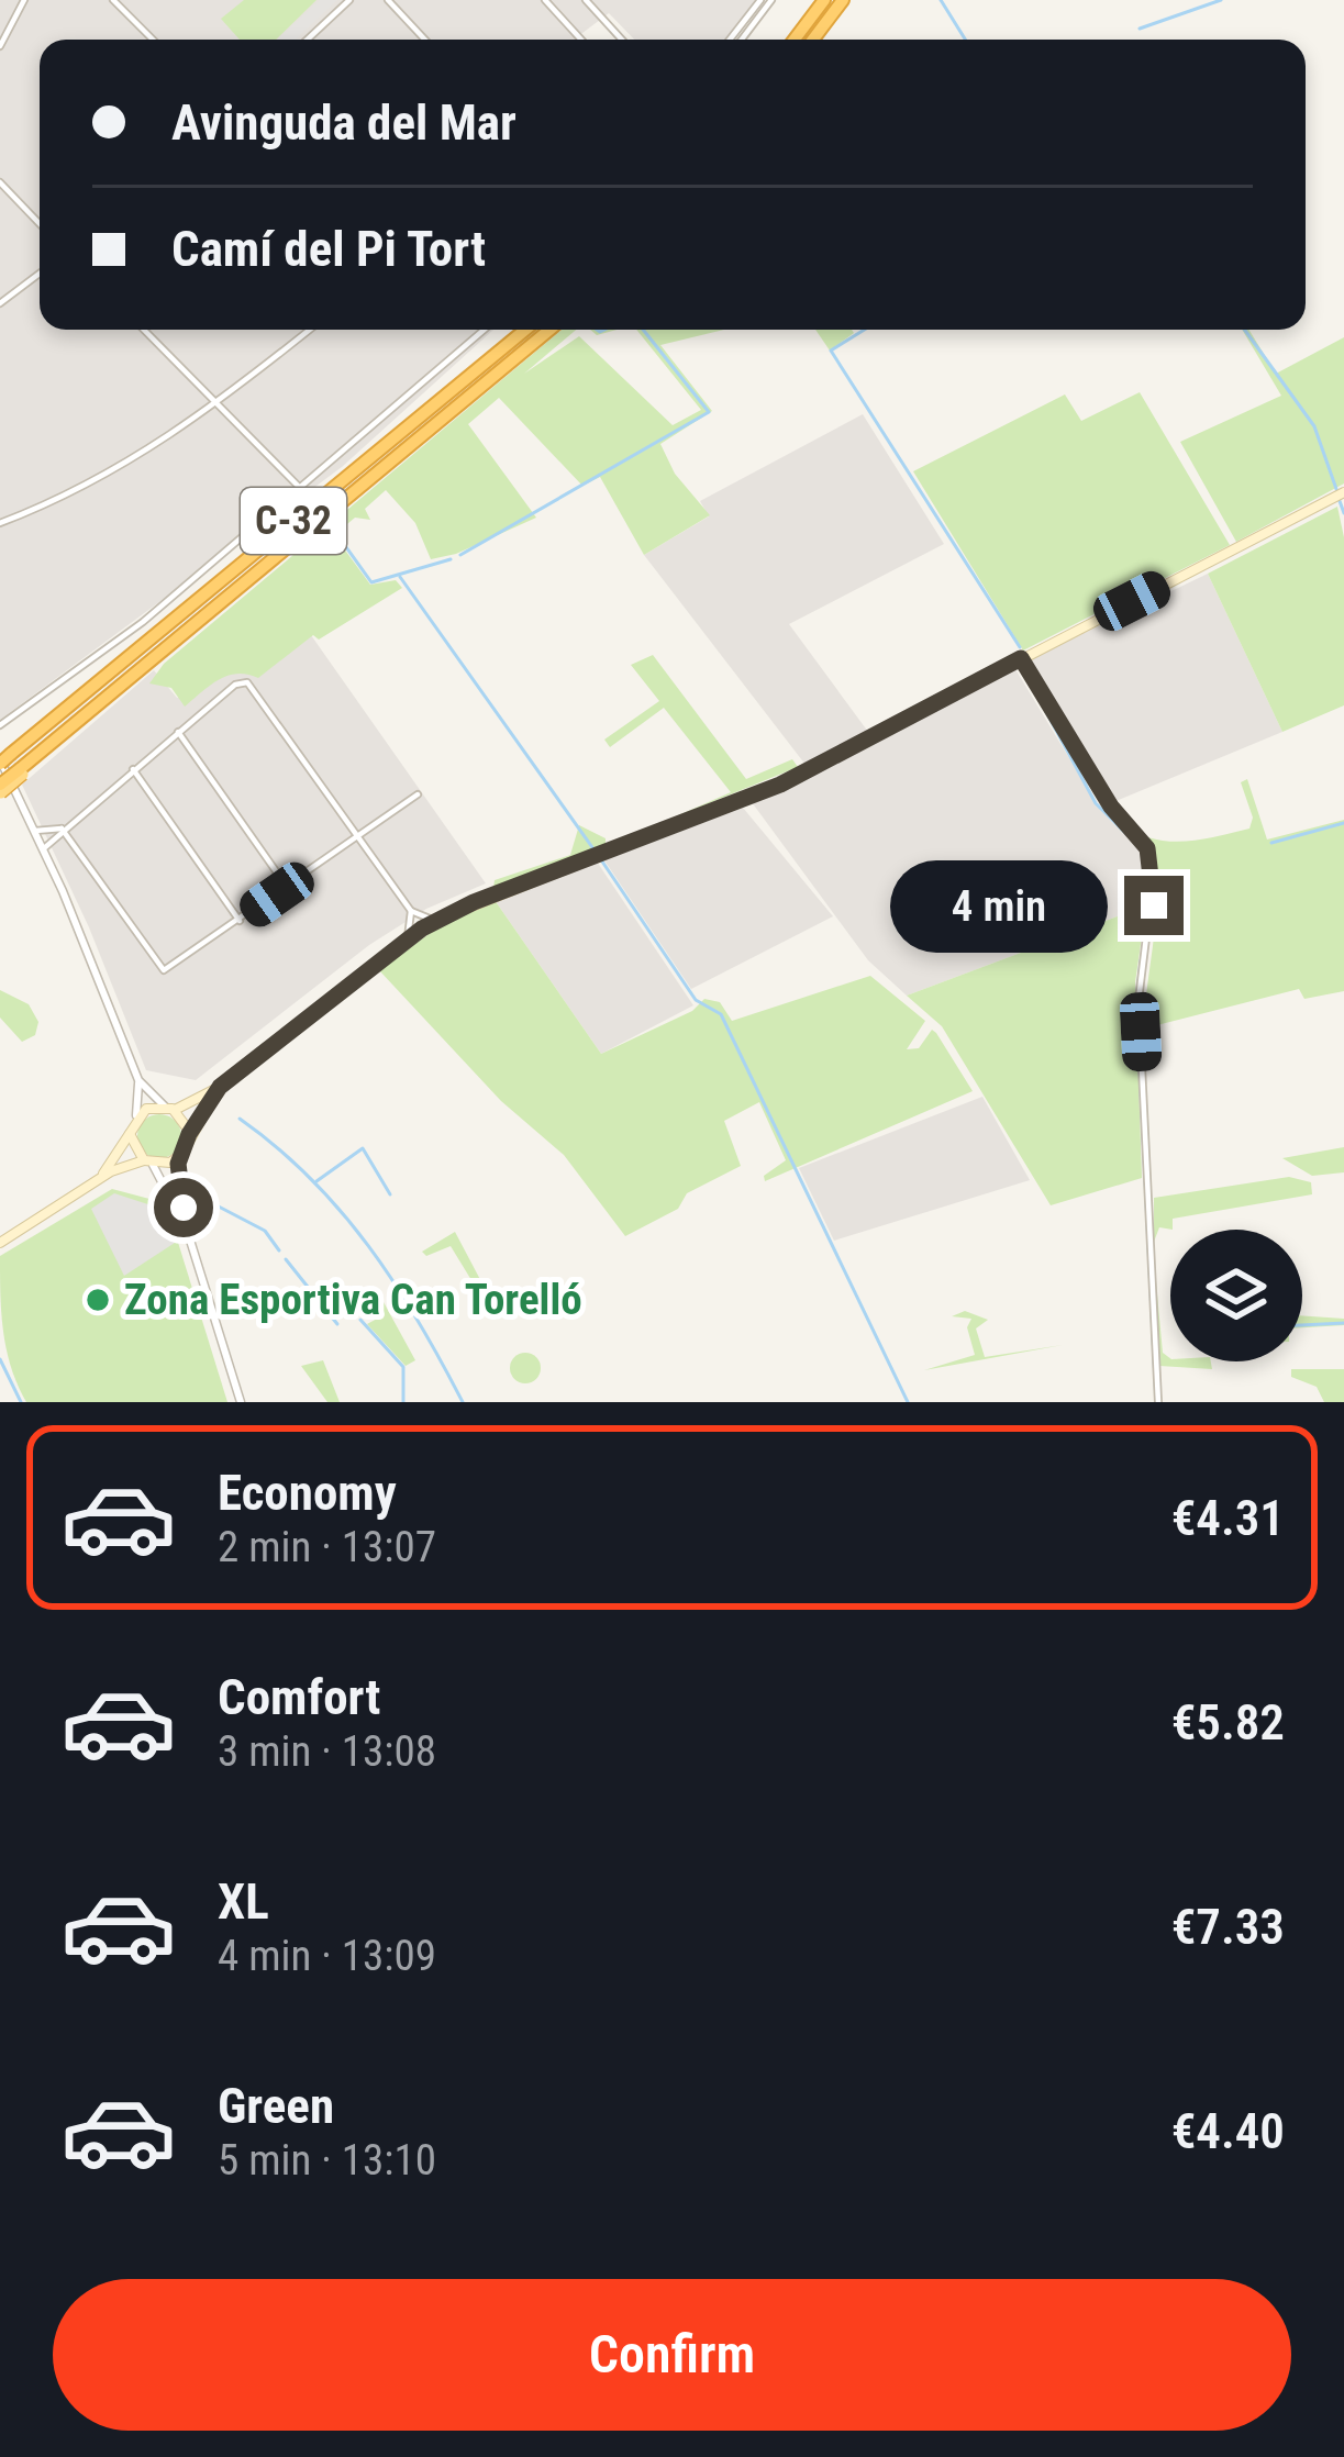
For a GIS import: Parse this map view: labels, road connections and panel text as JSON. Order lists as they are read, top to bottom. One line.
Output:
{"streets":{"highway":["C-32"]},"places":["Zona Esportiva Can Torelló"],"page":{"banner":["Avinguda del Mar","Camí del Pi Tort"],"bubble":"4 min","list":[{"name":"Economy","note":"2 min · 13:07","value":"€4.31"},{"name":"Comfort","note":"3 min · 13:08","value":"€5.82"},{"name":"XL","note":"4 min · 13:09","value":"€7.33"},{"name":"Green","note":"5 min · 13:10","value":"€4.40"}],"buttons":"Confirm"}}
